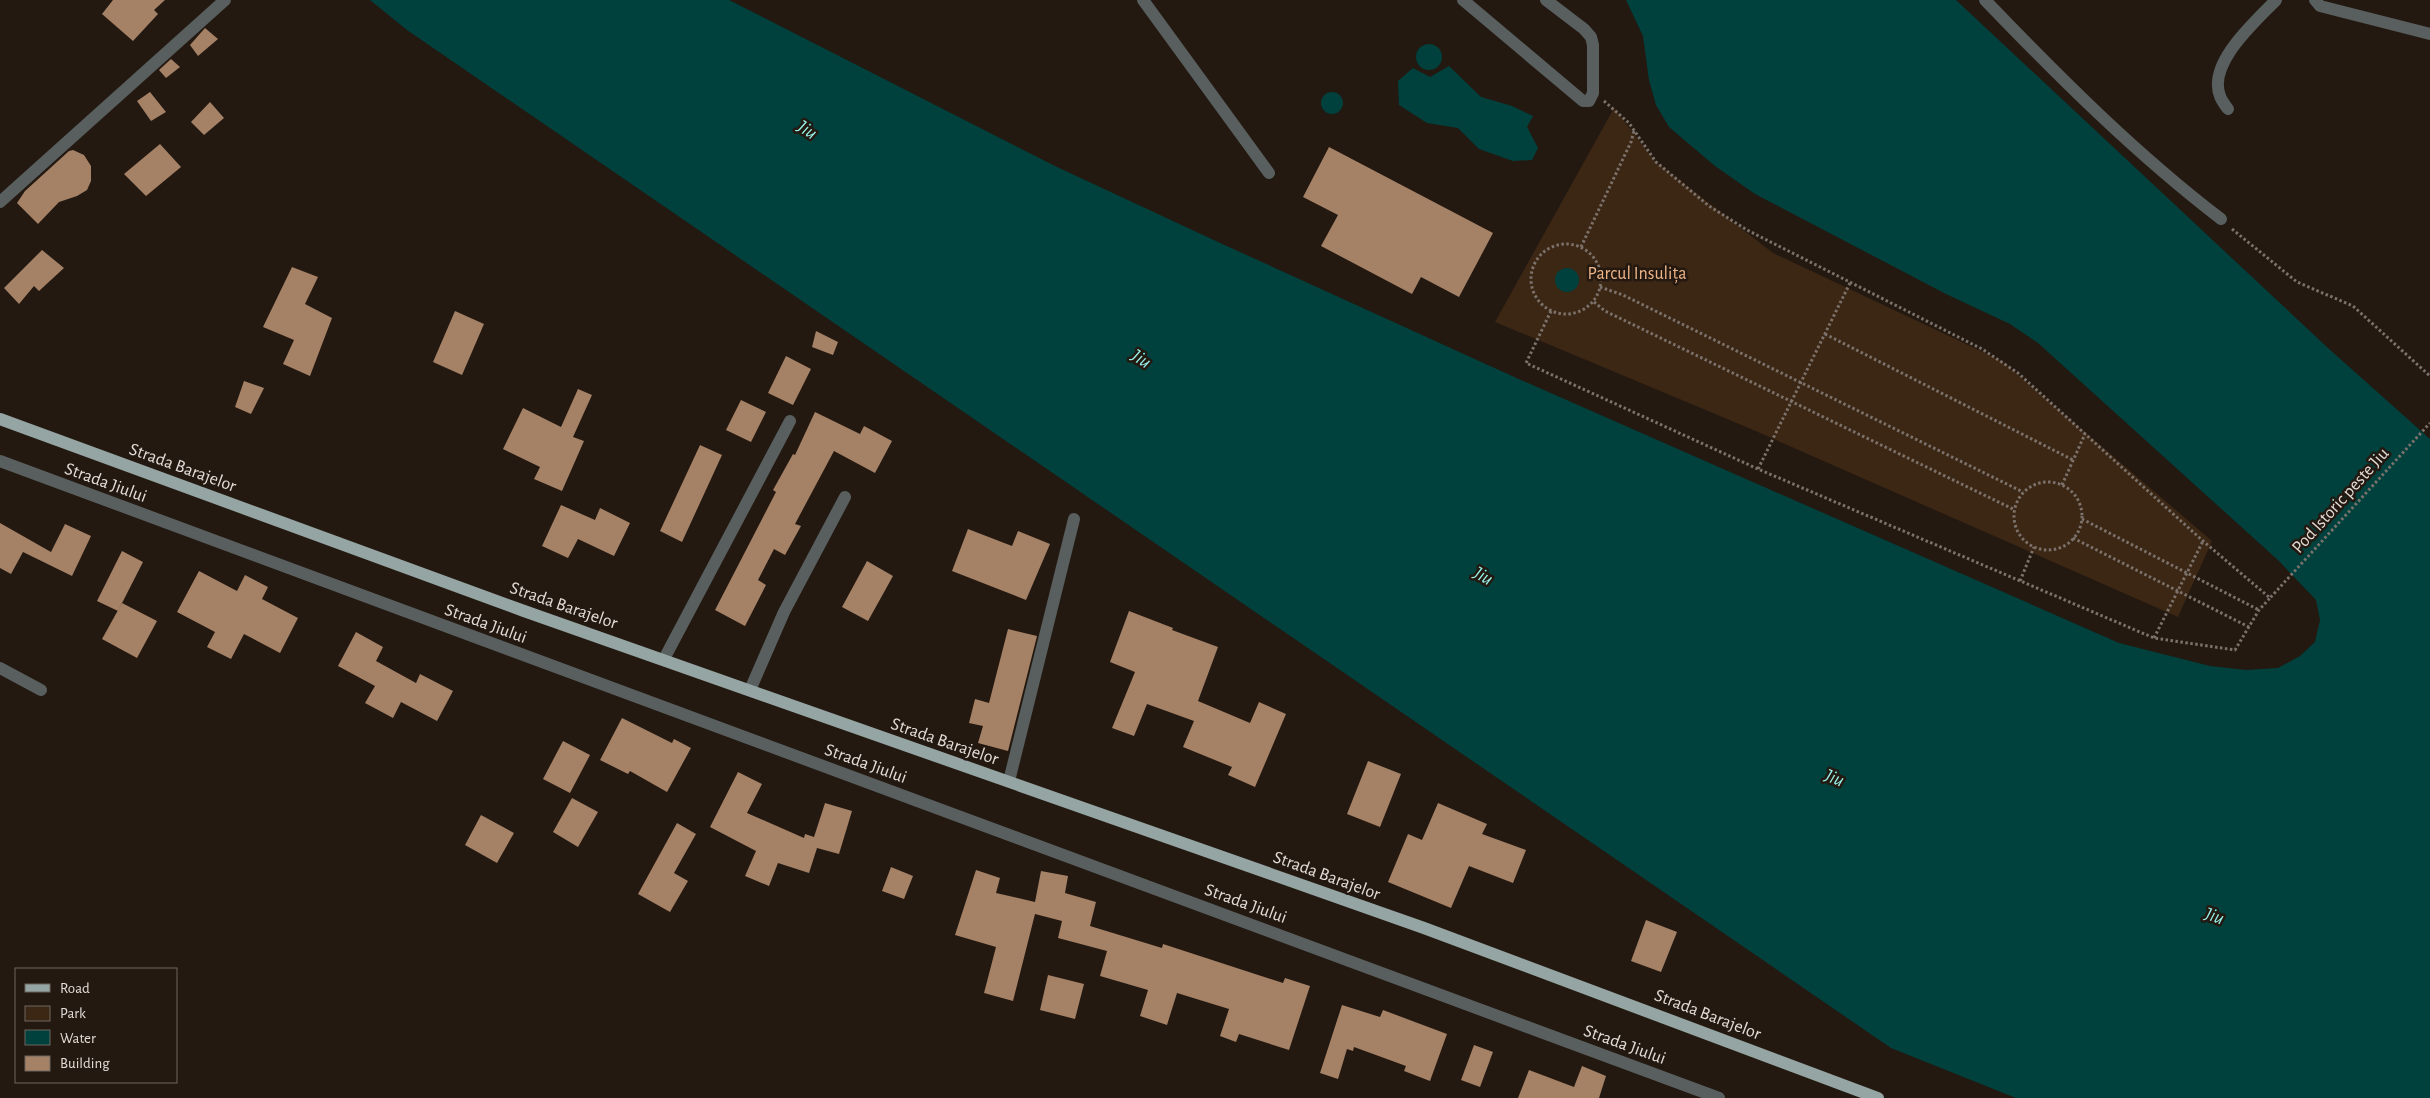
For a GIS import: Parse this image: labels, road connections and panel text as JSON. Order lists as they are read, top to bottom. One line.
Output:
{"streets":{"main road":["Strada Barajelor"],"street":["Strada Jiului"],"path":["Pod Istoric peste Jiu"]},"water":["Jiu"],"parks":["Parcul Insulița"],"legend":["Road","Park","Water","Building"]}
